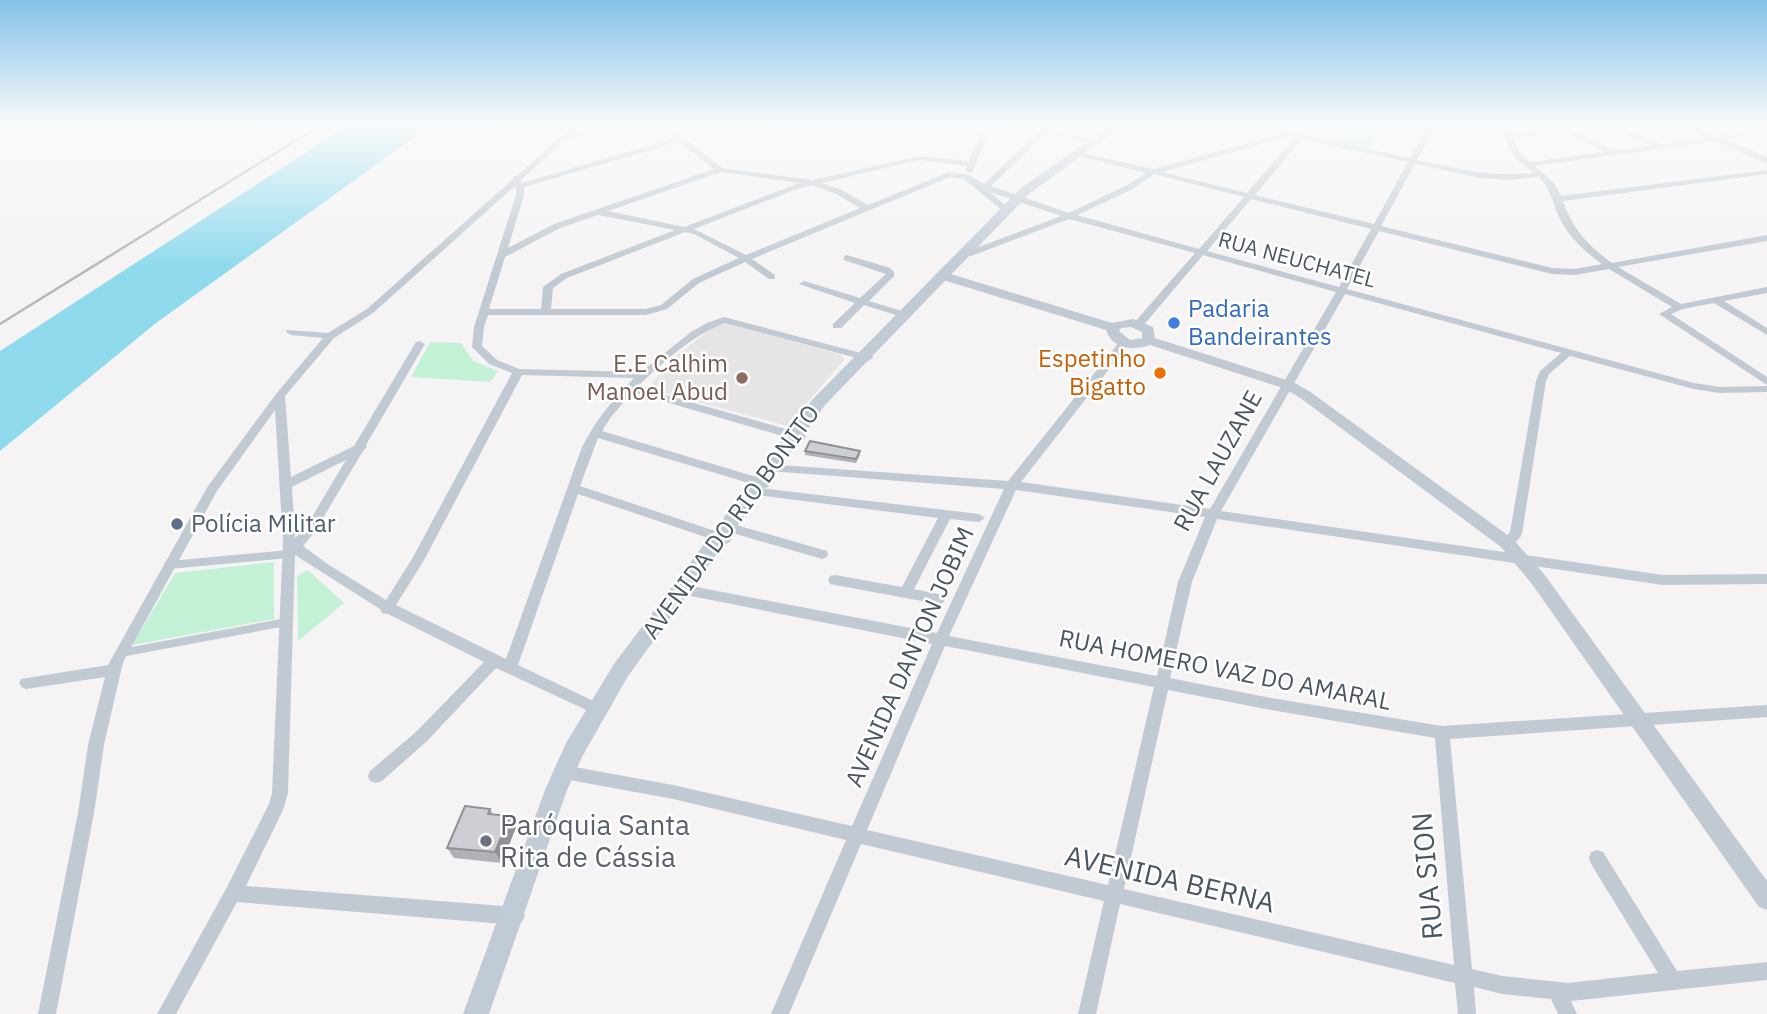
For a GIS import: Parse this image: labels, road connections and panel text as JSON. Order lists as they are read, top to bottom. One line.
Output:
{"streets":{"main road":["AVENIDA DO RIO BONITO"],"street":["RUA NEUCHATEL","RUA LAUZANE","AVENIDA DANTON JOBIM","RUA HOMERO VAZ DO AMARAL","RUA SION","AVENIDA BERNA"]},"crossings":[["RUA NEUCHATEL","RUA LAUZANE"],["RUA NEUCHATEL","AVENIDA DO RIO BONITO"],["RUA LAUZANE","RUA HOMERO VAZ DO AMARAL"],["RUA LAUZANE","AVENIDA BERNA"],["AVENIDA DO RIO BONITO","RUA HOMERO VAZ DO AMARAL"],["AVENIDA DO RIO BONITO","AVENIDA BERNA"],["AVENIDA DANTON JOBIM","RUA HOMERO VAZ DO AMARAL"],["AVENIDA DANTON JOBIM","AVENIDA BERNA"],["RUA HOMERO VAZ DO AMARAL","RUA SION"],["RUA SION","AVENIDA BERNA"]],"places":["Padaria Bandeirantes","Espetinho Bigatto","E.E Calhim Manoel Abud","Polícia Militar","Paróquia Santa Rita de Cássia"]}
